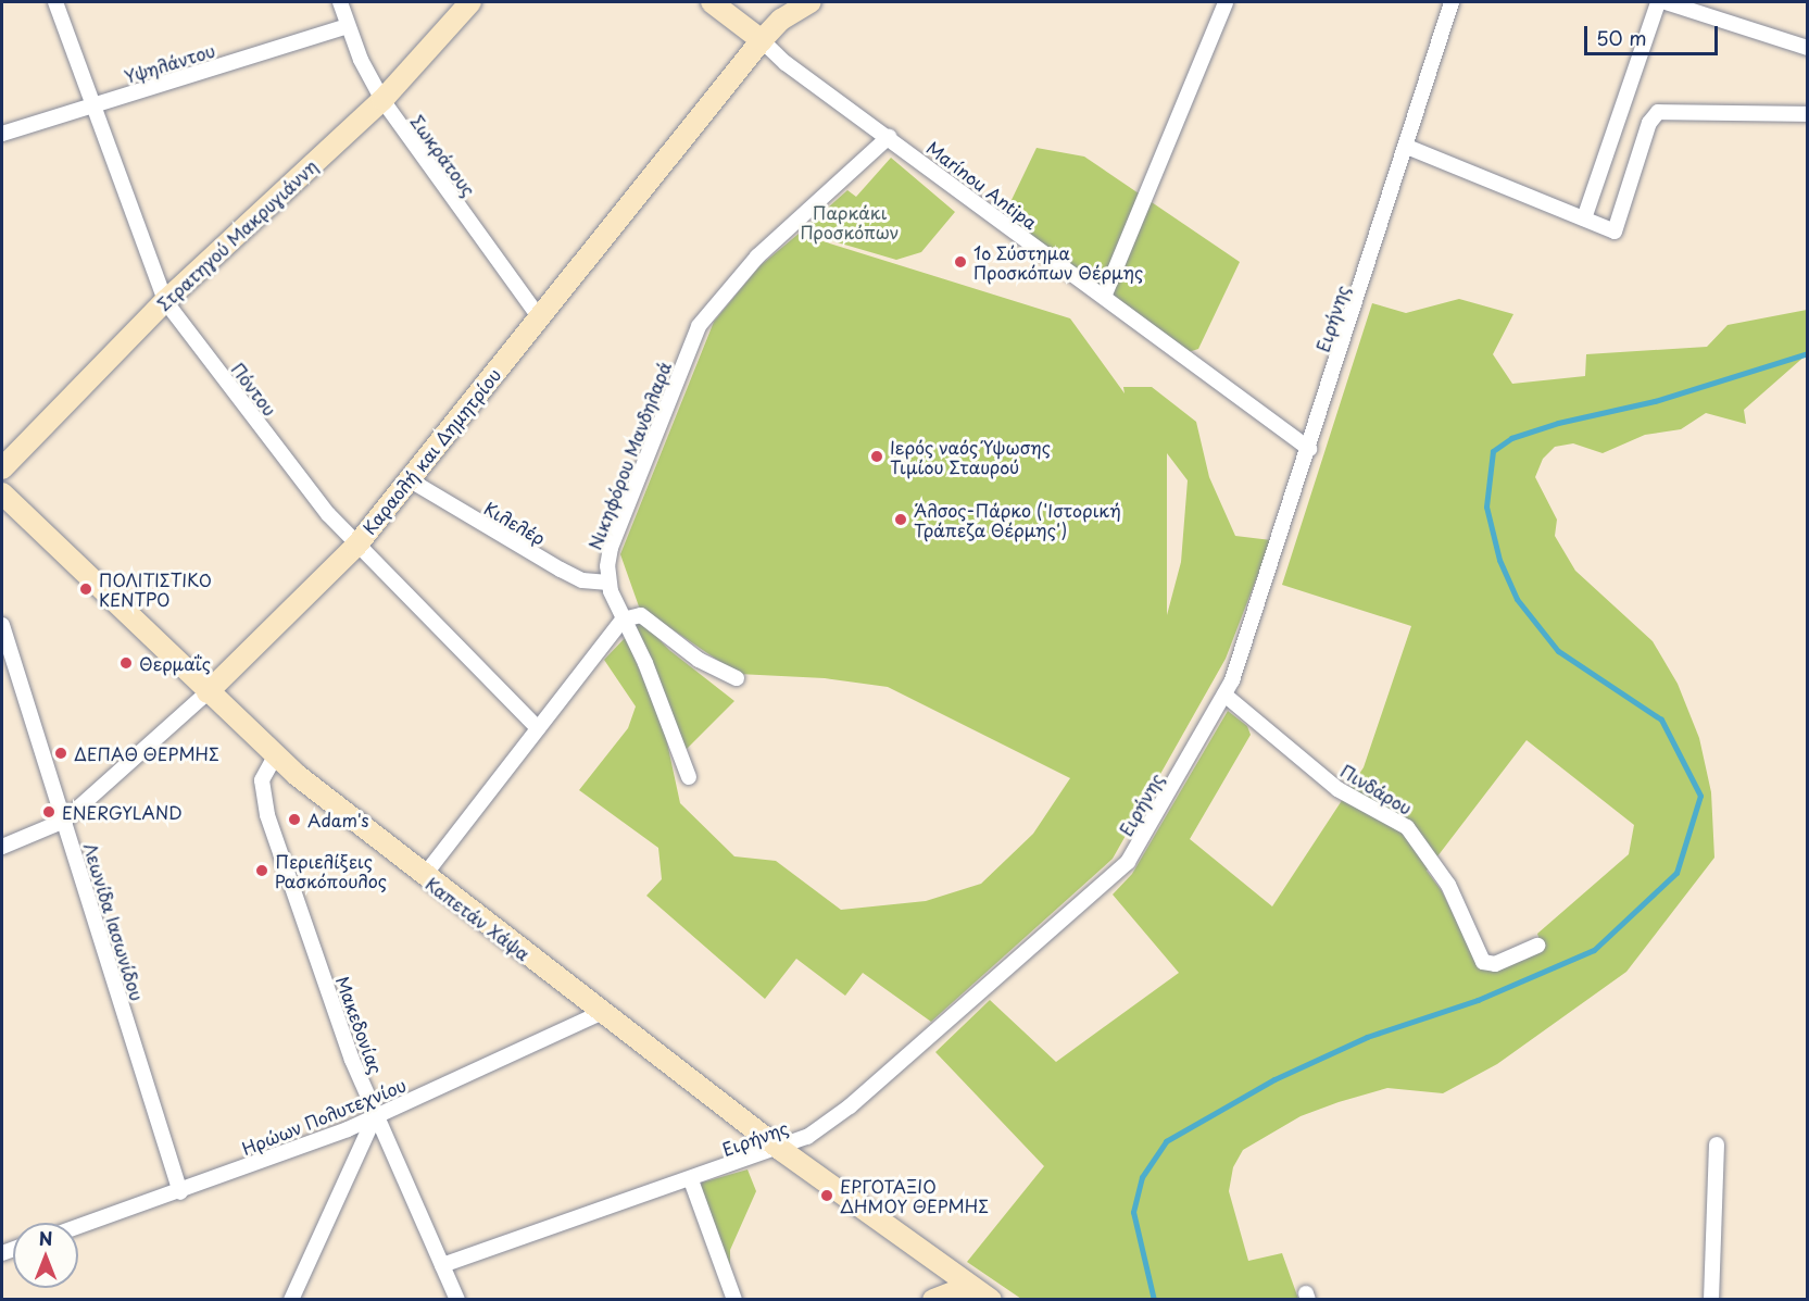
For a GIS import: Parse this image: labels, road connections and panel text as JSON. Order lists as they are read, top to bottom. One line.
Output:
{"streets":{"street":["Υψηλάντου","Σωκράτους","Marínou Antipa","Στρατηγού Μακρυγιάννη","Ειρήνης","Πόντου","Καραολή και Δημητρίου","Νικηφόρου Μανδηλαρά","Κιλελέρ","Πινδάρου","Καπετάν Χάψα","Λεωνίδα Ιασωνίδου","Μακεδονίας","Ηρώων Πολυτεχνίου"]},"crossings":[["Υψηλάντου","Σωκράτους"],["Υψηλάντου","Πόντου"],["Σωκράτους","Στρατηγού Μακρυγιάννη"],["Σωκράτους","Καραολή και Δημητρίου"],["Marínou Antipa","Ειρήνης"],["Marínou Antipa","Καραολή και Δημητρίου"],["Marínou Antipa","Νικηφόρου Μανδηλαρά"],["Στρατηγού Μακρυγιάννη","Πόντου"],["Ειρήνης","Πινδάρου"],["Ειρήνης","Καπετάν Χάψα"],["Ειρήνης","Μακεδονίας"],["Πόντου","Καραολή και Δημητρίου"],["Καραολή και Δημητρίου","Κιλελέρ"],["Καραολή και Δημητρίου","Καπετάν Χάψα"],["Καραολή και Δημητρίου","Λεωνίδα Ιασωνίδου"],["Νικηφόρου Μανδηλαρά","Κιλελέρ"],["Καπετάν Χάψα","Μακεδονίας"],["Καπετάν Χάψα","Ηρώων Πολυτεχνίου"],["Λεωνίδα Ιασωνίδου","Ηρώων Πολυτεχνίου"],["Μακεδονίας","Ηρώων Πολυτεχνίου"]],"parks":["Παρκάκι Προσκόπων"],"places":["1ο Σύστημα Προσκόπων Θέρμης","Ιερός ναός Ύψωσης Τιμίου Σταυρού","Άλσος-Πάρκο ('Ιστορική Τράπεζα Θέρμης')","ΠΟΛΙΤΙΣΤΙΚΟ ΚΕΝΤΡΟ","Θερμαΐς","ΔΕΠΑΘ ΘΕΡΜΗΣ","ENERGYLAND","Adam's","Περιελίξεις Ρασκόπουλος","ΕΡΓΟΤΑΞΙΟ ΔΗΜΟΥ ΘΕΡΜΗΣ"],"scale_bar":"50 m","north":"top"}
